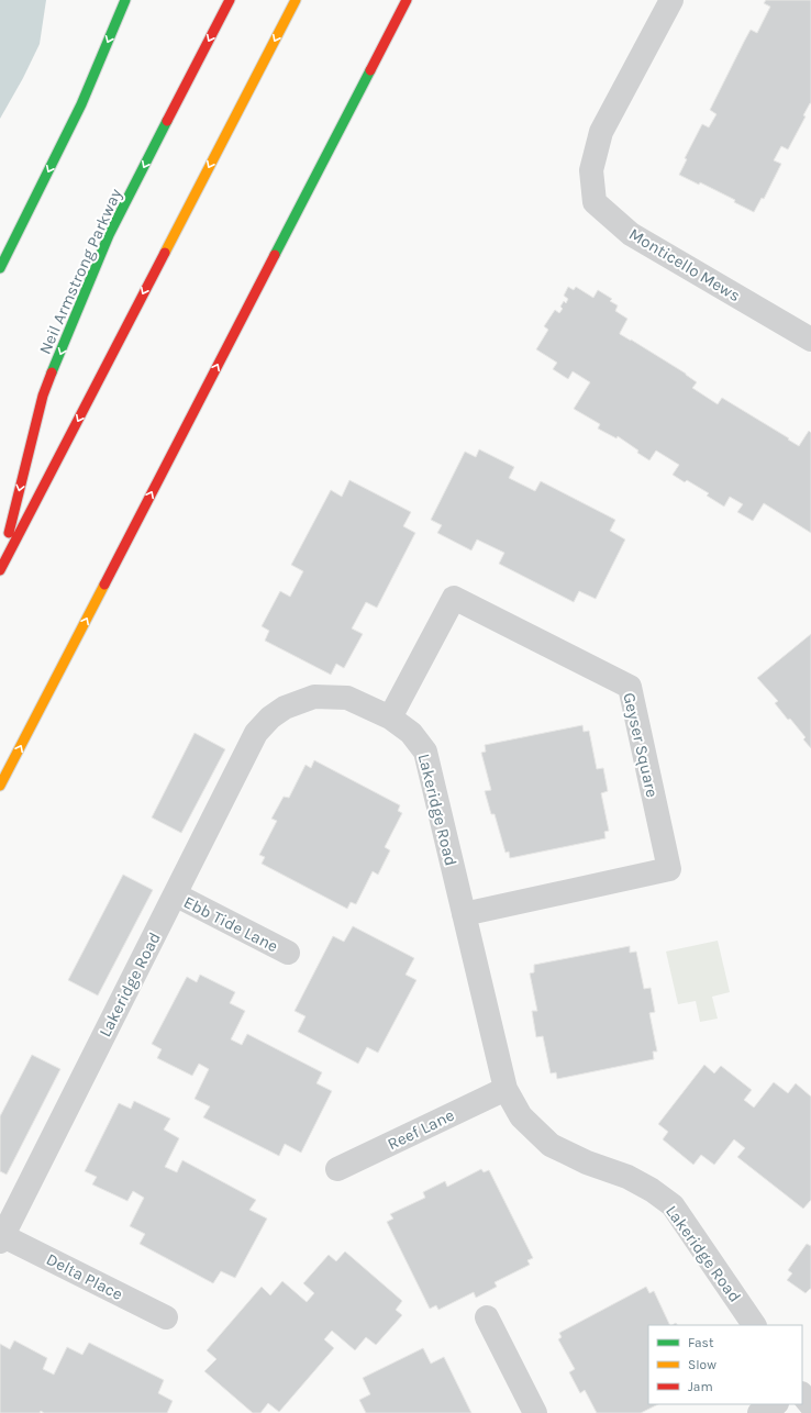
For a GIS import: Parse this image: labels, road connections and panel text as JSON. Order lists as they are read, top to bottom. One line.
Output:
{"streets":{"highway":["Neil Armstrong Parkway"],"street":["Monticello Mews","Geyser Square","Lakeridge Road","Ebb Tide Lane","Reef Lane","Delta Place"]},"crossings":[["Geyser Square","Lakeridge Road"],["Lakeridge Road","Ebb Tide Lane"],["Lakeridge Road","Reef Lane"],["Lakeridge Road","Delta Place"]],"legend":["Fast","Slow","Jam"]}
